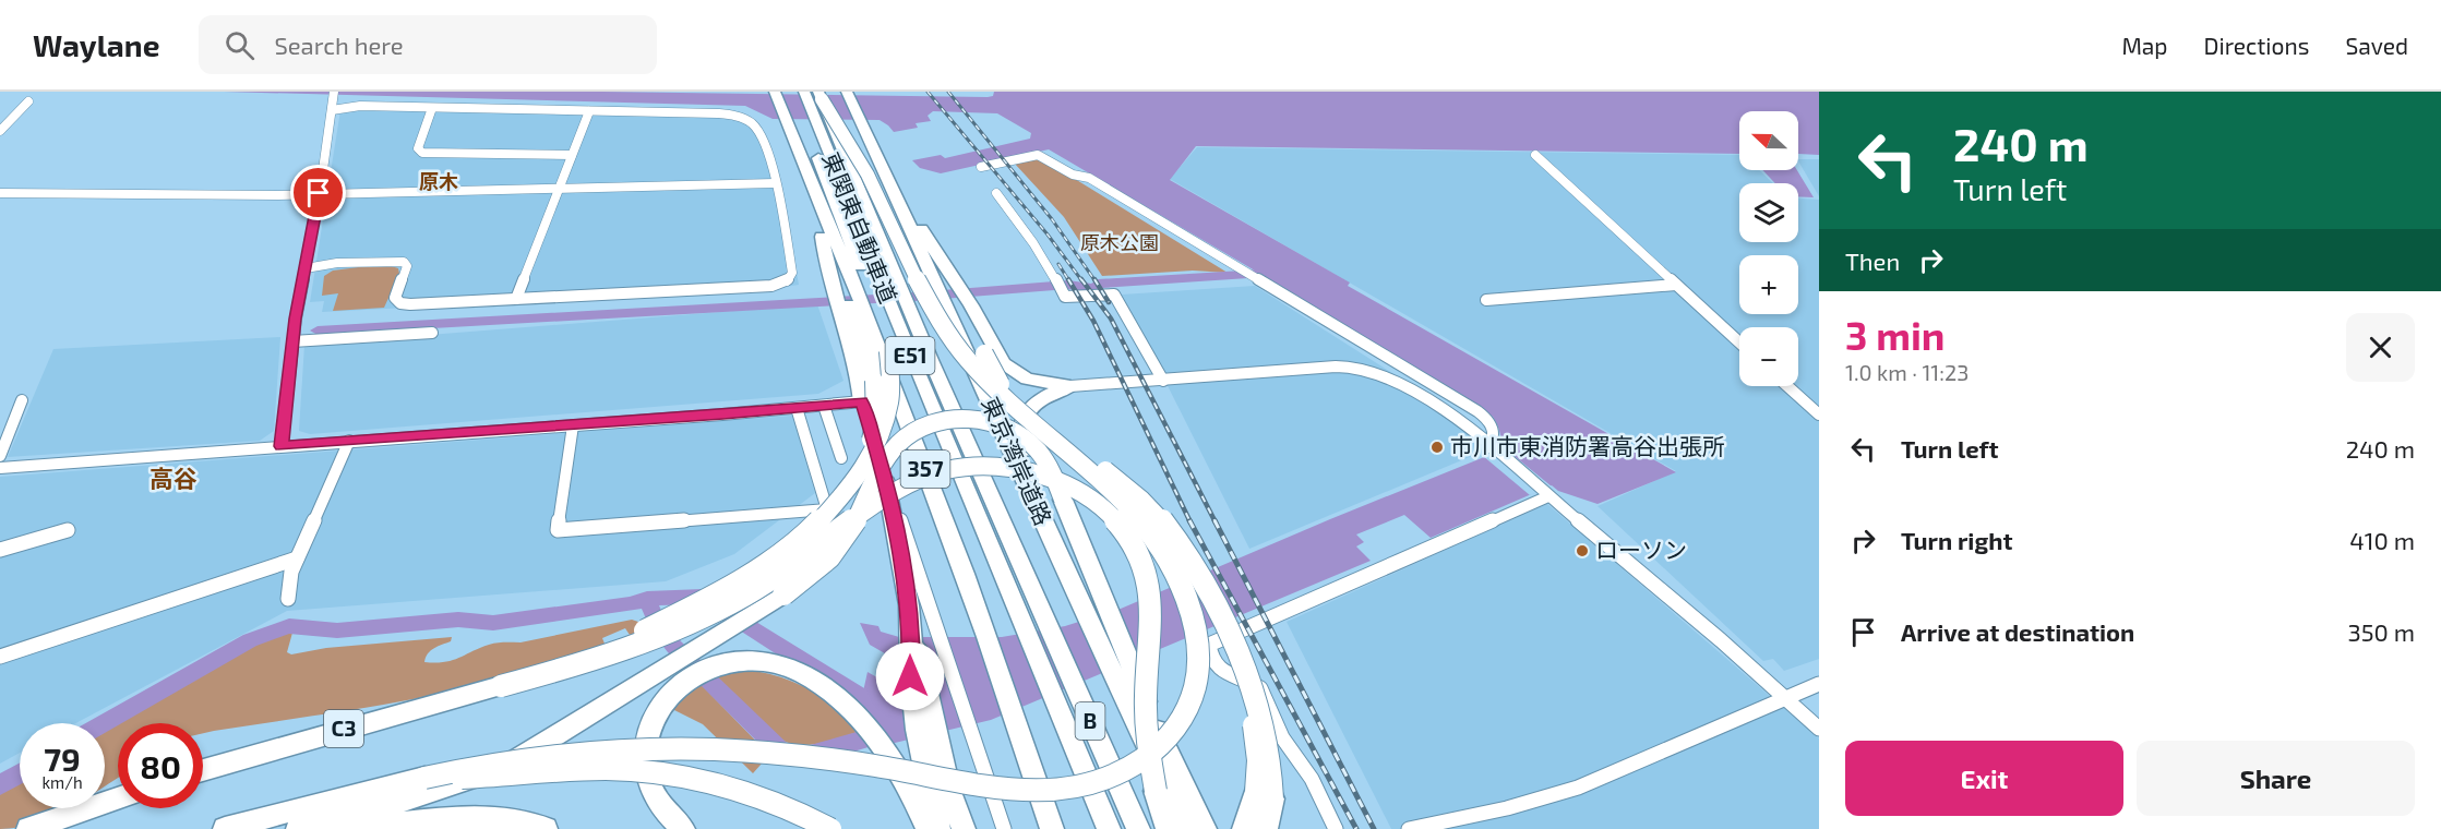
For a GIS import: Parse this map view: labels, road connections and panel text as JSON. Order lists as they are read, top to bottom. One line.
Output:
{"streets":{"highway":["東関東自動車道","E51","東京湾岸道路","357","B","C3"]},"crossings":[["東関東自動車道","B"]],"districts":["原木","高谷"],"parks":["原木公園"],"places":["市川市東消防署高谷出張所","ローソン"],"north":"left","page":{"header":"Waylane","search":"Search here","nav":["Map","Directions","Saved"],"turn":["240 m","Turn left"],"map_buttons":["+","−"],"then":"Then","heading":["3 min","1.0 km · 11:23"],"list":[{"name":"Turn left","value":"240 m"},{"name":"Turn right","value":"410 m"},{"name":"Arrive at destination","value":"350 m"}],"speed":"79 km/h","limit":"80","buttons":["Exit","Share"]}}
